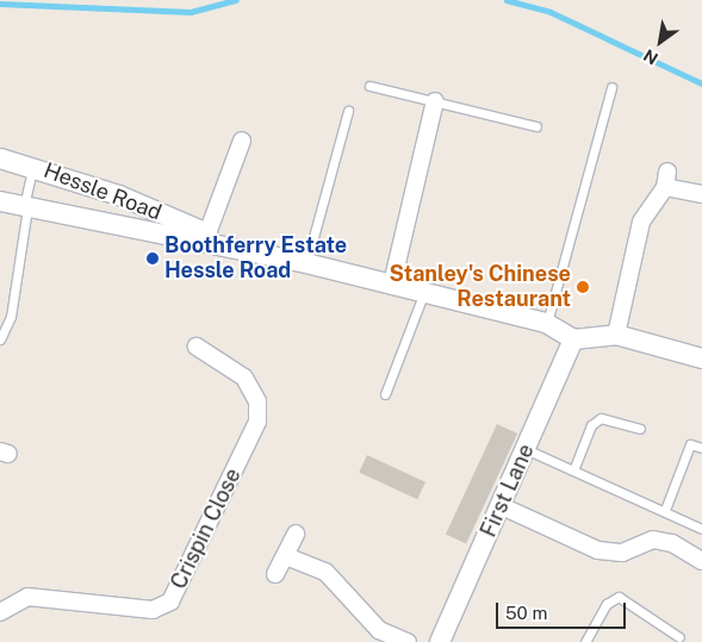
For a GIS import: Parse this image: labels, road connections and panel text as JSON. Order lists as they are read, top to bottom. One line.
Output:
{"streets":{"street":["Hessle Road","First Lane","Crispin Close"]},"places":["Boothferry Estate Hessle Road","Stanley's Chinese Restaurant"],"scale_bar":"50 m","north":"bottom left"}
